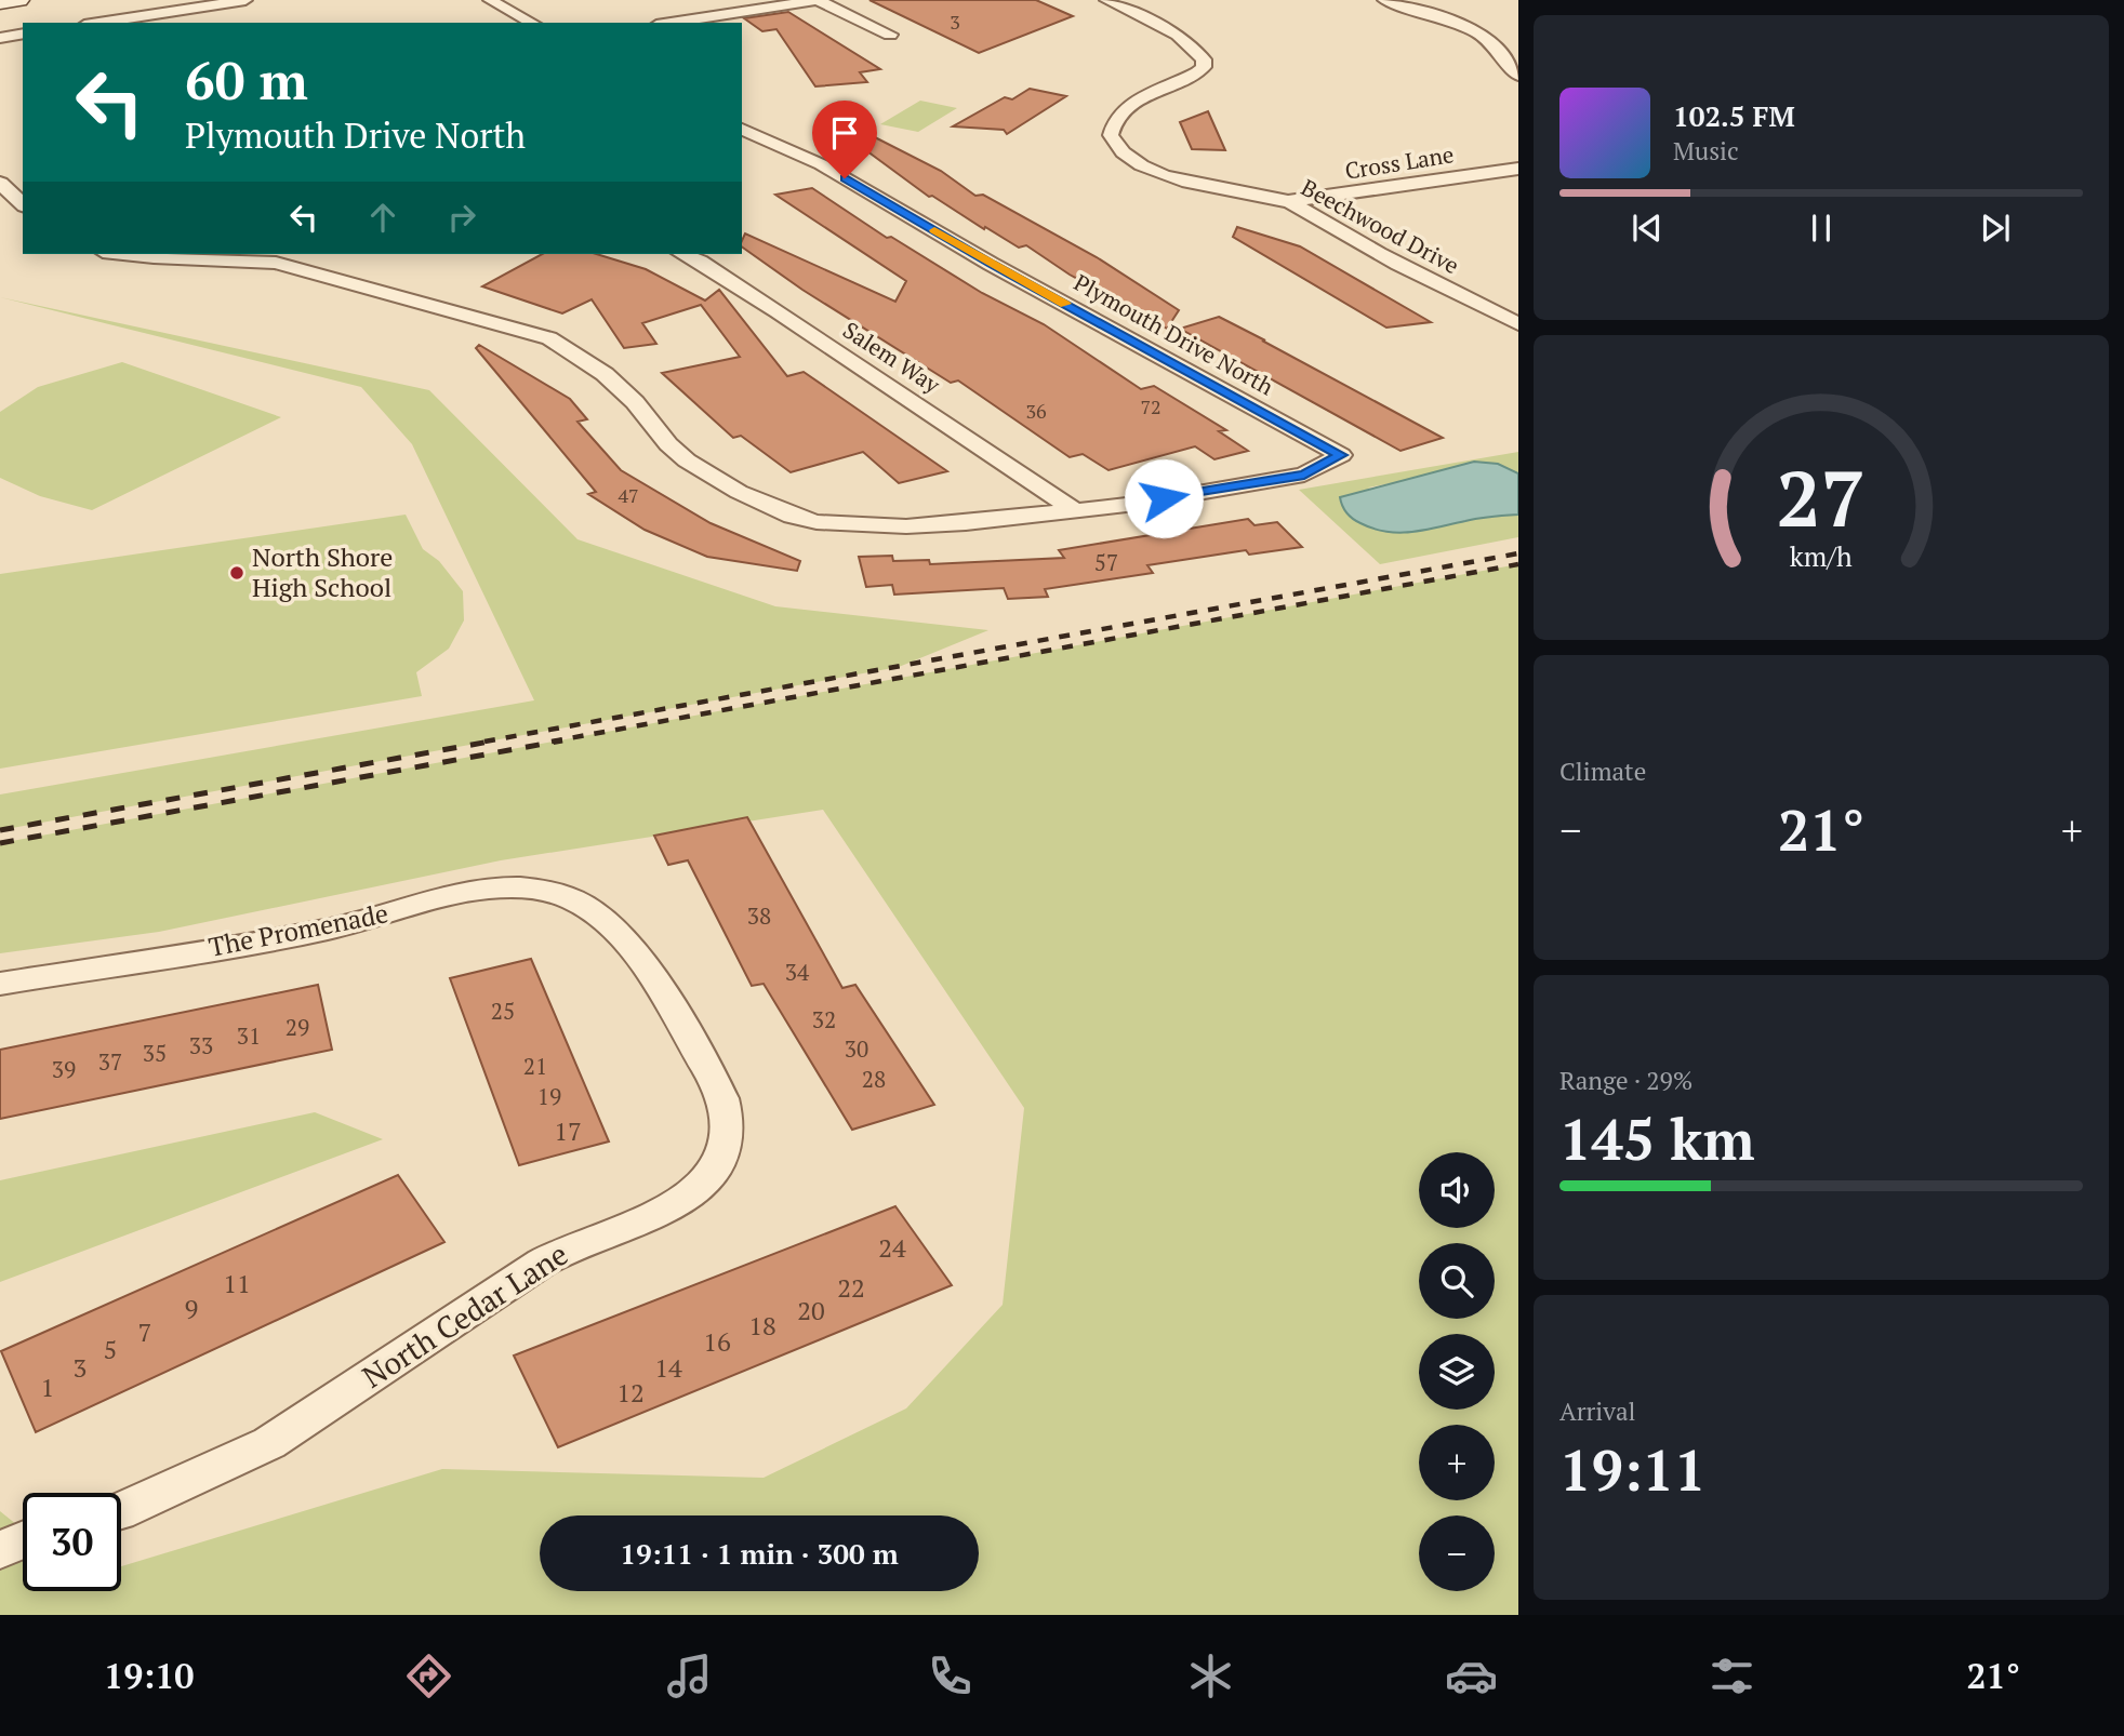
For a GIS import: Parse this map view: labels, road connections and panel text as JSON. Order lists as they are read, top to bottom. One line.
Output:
{"streets":{"street":["Cross Lane","Beechwood Drive","Plymouth Drive North","Salem Way","The Promenade","North Cedar Lane"]},"crossings":[["Cross Lane","Beechwood Drive"],["Plymouth Drive North","Salem Way"],["The Promenade","North Cedar Lane"]],"places":["North Shore High School"],"house_numbers":["3","72","36","47","57","38","34","25","32","29","31","33","30","35","37","21","39","28","19","17","24","11","22","9","20","18","7","16","5","3","14","1","12"],"page":{"turn":["60 m","Plymouth Drive North"],"song":["102.5 FM","Music"],"tile":["Climate",["Range · 29%","145 km"],["Arrival","19:11"]],"heat":["−","21°","+"],"map_buttons":["+","−"],"limit":"30","trip":"19:11 · 1 min · 300 m","tabs":["19:10","21°"],"gauge":["27","km/h"]}}
